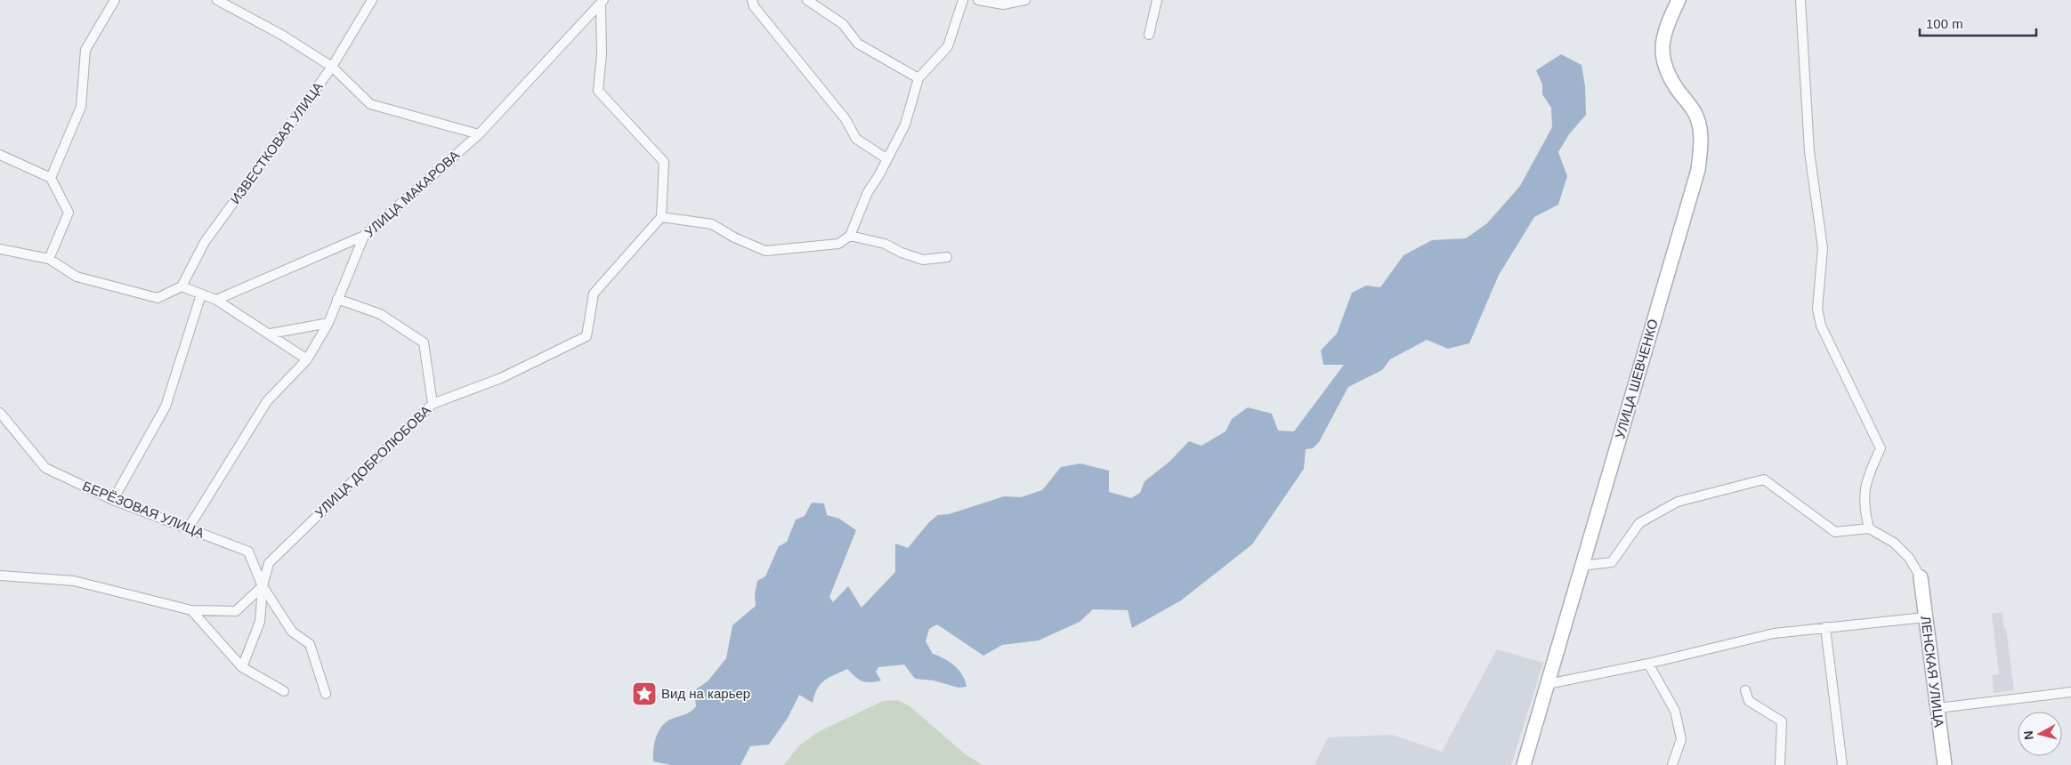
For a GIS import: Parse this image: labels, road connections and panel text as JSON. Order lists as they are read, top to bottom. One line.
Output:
{"streets":{"street":["ИЗВЕСТКОВАЯ УЛИЦА","УЛИЦА МАКАРОВА","УЛИЦА ШЕВЧЕНКО","УЛИЦА ДОБРОЛЮБОВА","БЕРЁЗОВАЯ УЛИЦА","ЛЕНСКАЯ УЛИЦА"]},"crossings":[["УЛИЦА МАКАРОВА","БЕРЁЗОВАЯ УЛИЦА"],["УЛИЦА ДОБРОЛЮБОВА","БЕРЁЗОВАЯ УЛИЦА"]],"places":{"place":["Вид на карьер"]},"scale_bar":"100 m","north":"left"}
